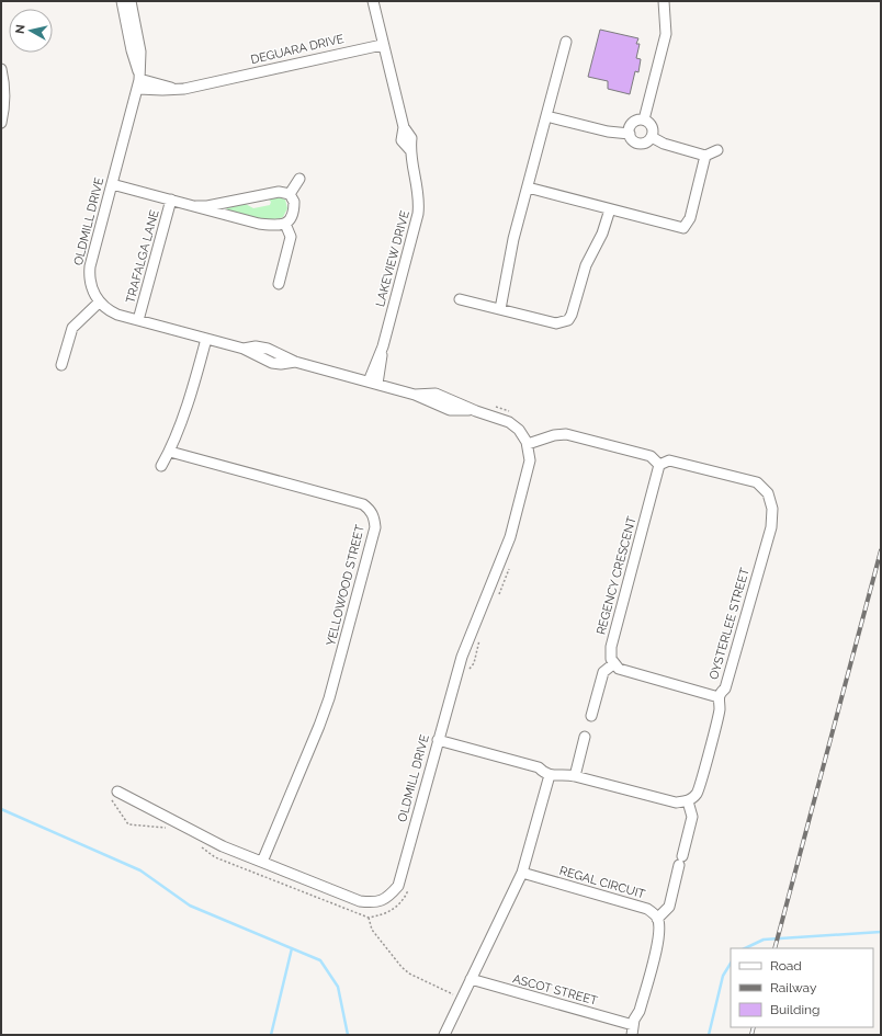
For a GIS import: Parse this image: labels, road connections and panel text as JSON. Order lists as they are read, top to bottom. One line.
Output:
{"streets":{"street":["DEGUARA DRIVE","OLDMILL DRIVE","TRAFALGA LANE","LAKEVIEW DRIVE","REGENCY CRESCENT","YELLOWOOD STREET","OYSTERLEE STREET","REGAL CIRCUIT","ASCOT STREET"]},"crossings":[["DEGUARA DRIVE","OLDMILL DRIVE"],["DEGUARA DRIVE","LAKEVIEW DRIVE"],["OLDMILL DRIVE","YELLOWOOD STREET"],["REGENCY CRESCENT","OYSTERLEE STREET"]],"legend":["Road","Railway","Building"],"north":"left"}
